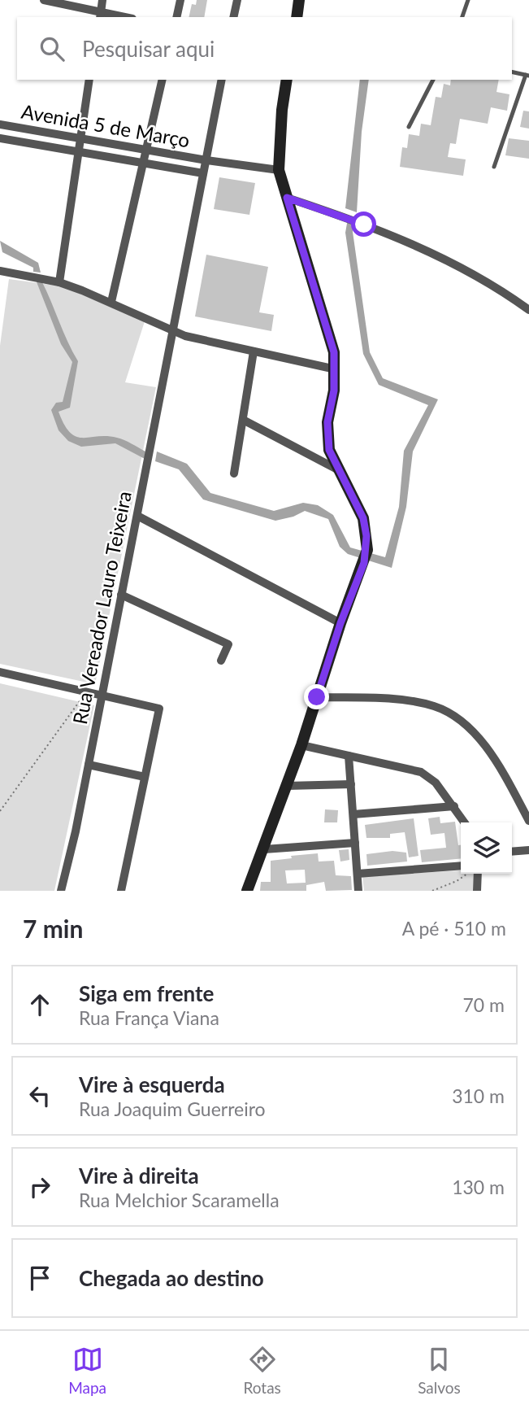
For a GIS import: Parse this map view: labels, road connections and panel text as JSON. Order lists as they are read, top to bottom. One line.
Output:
{"streets":{"street":["Avenida 5 de Março","Rua Vereador Lauro Teixeira"]},"crossings":[["Avenida 5 de Março","Rua Vereador Lauro Teixeira"]],"page":{"search":"Pesquisar aqui","heading":["7 min","A pé · 510 m"],"list":[["Siga em frente","Rua França Viana","70 m"],["Vire à esquerda","Rua Joaquim Guerreiro","310 m"],["Vire à direita","Rua Melchior Scaramella","130 m"],"Chegada ao destino"],"nav":["Mapa","Rotas","Salvos"]}}
